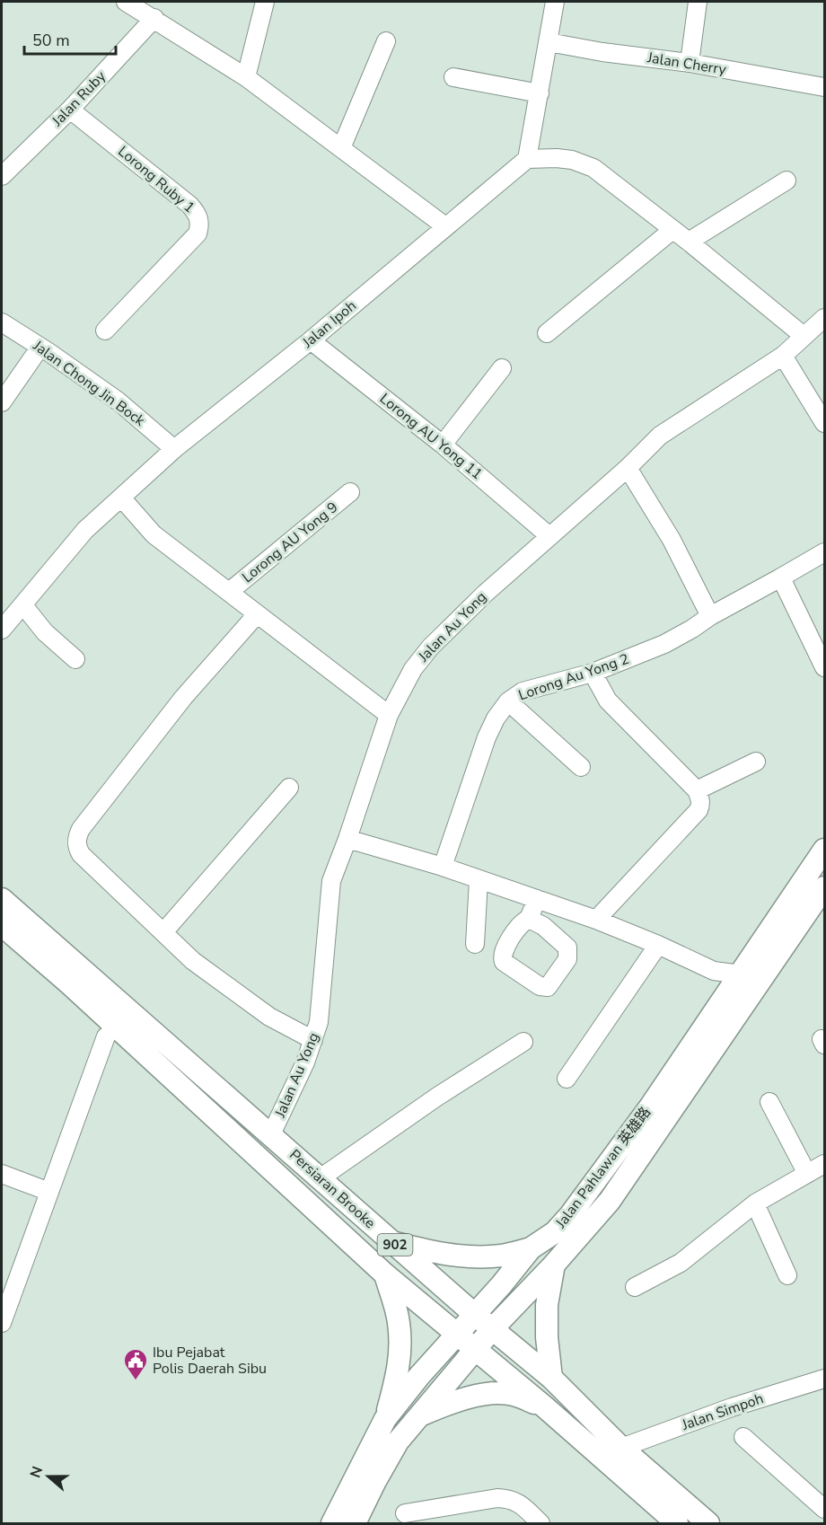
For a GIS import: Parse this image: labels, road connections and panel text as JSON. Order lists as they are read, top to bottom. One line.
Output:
{"streets":{"main road":["Jalan Pahlawan 英雄路","Persiaran Brooke","902"],"street":["Jalan Cherry","Jalan Ruby","Lorong Ruby 1","Jalan Ipoh","Jalan Chong Jin Bock","Lorong AU Yong 11","Lorong AU Yong 9","Jalan Au Yong","Lorong Au Yong 2","Jalan Simpoh"]},"crossings":[["Jalan Ruby","Lorong Ruby 1"],["Jalan Ipoh","Jalan Chong Jin Bock"],["Jalan Ipoh","Lorong AU Yong 11"],["Lorong AU Yong 11","Jalan Au Yong"],["Jalan Au Yong","Persiaran Brooke"],["Jalan Pahlawan 英雄路","Persiaran Brooke"],["Persiaran Brooke","Jalan Simpoh"]],"places":{"public building":["Ibu Pejabat Polis Daerah Sibu"]},"scale_bar":"50 m","north":"left"}
